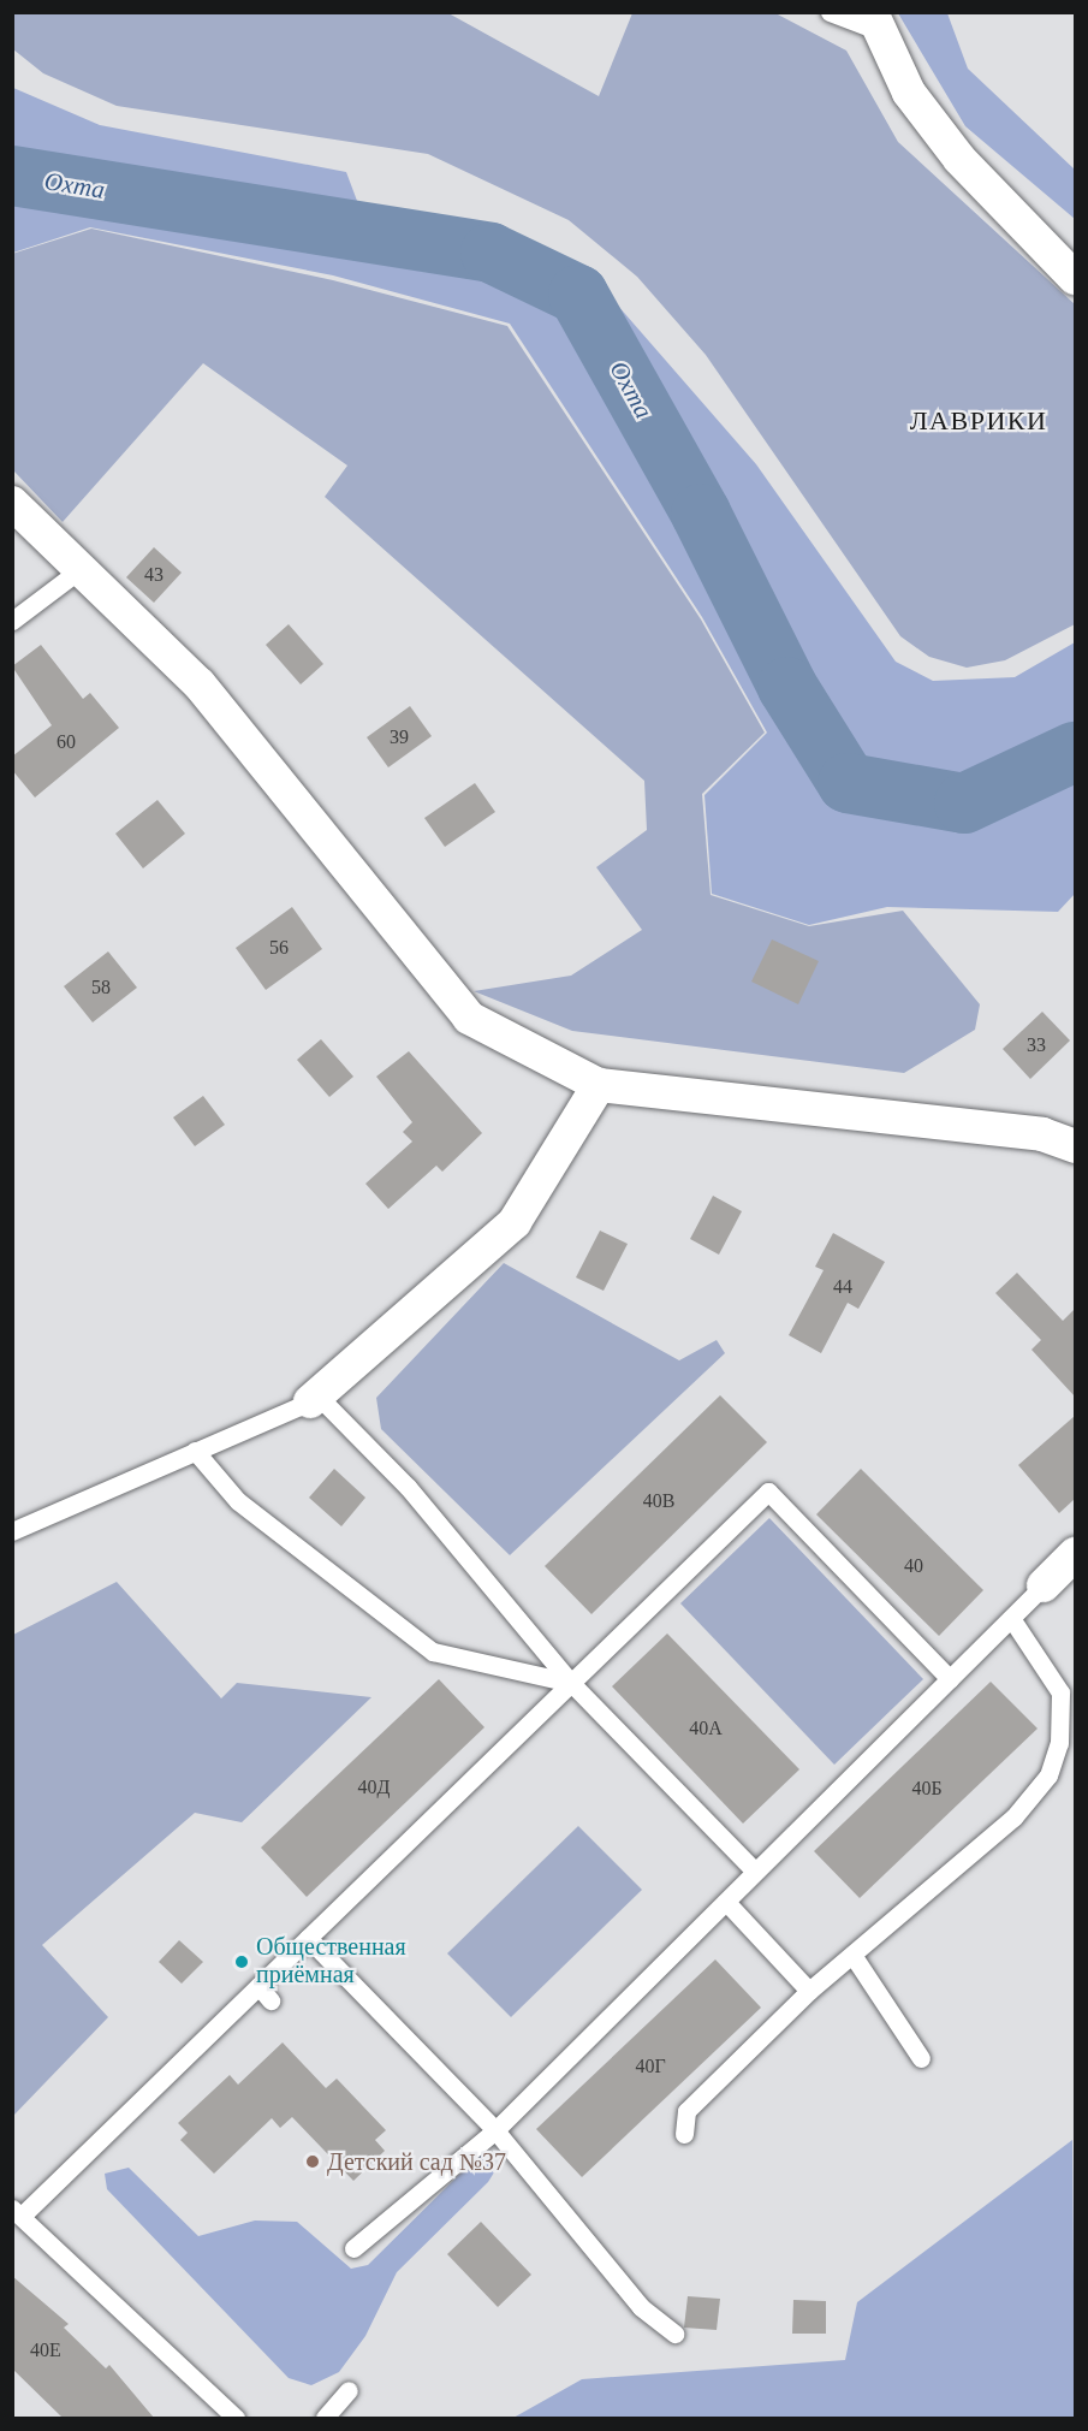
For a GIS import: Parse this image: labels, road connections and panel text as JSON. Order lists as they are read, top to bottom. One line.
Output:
{"districts":["ЛАВРИКИ"],"water":["Охта"],"places":["Общественная приёмная","Детский сад №37"],"house_numbers":["43","39","60","56","58","33","44","40В","40","40А","40Д","40Б","40Г","40Е"]}
